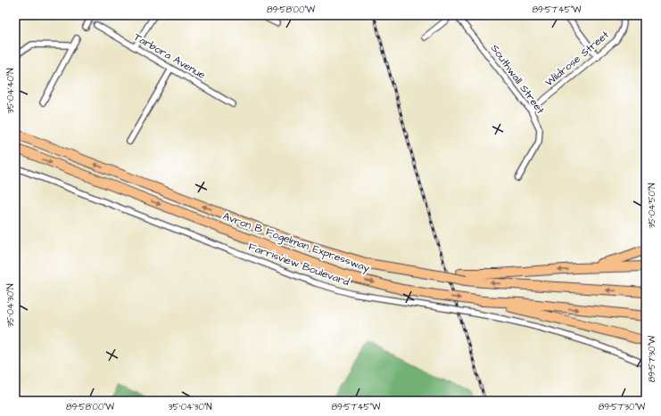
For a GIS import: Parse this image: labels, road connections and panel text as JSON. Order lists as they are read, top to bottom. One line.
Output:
{"streets":{"highway":["Avron B Fogelman Expressway"],"street":["Tarbora Avenue","Wildrose Street","Southwall Street","Farrisview Boulevard"]},"crossings":[["Wildrose Street","Southwall Street"]],"coordinates":["89°58'00\"W","89°57'45\"W","35°04'40\"N","35°04'50\"N","35°04'30\"N","89°57'30\"W"]}
